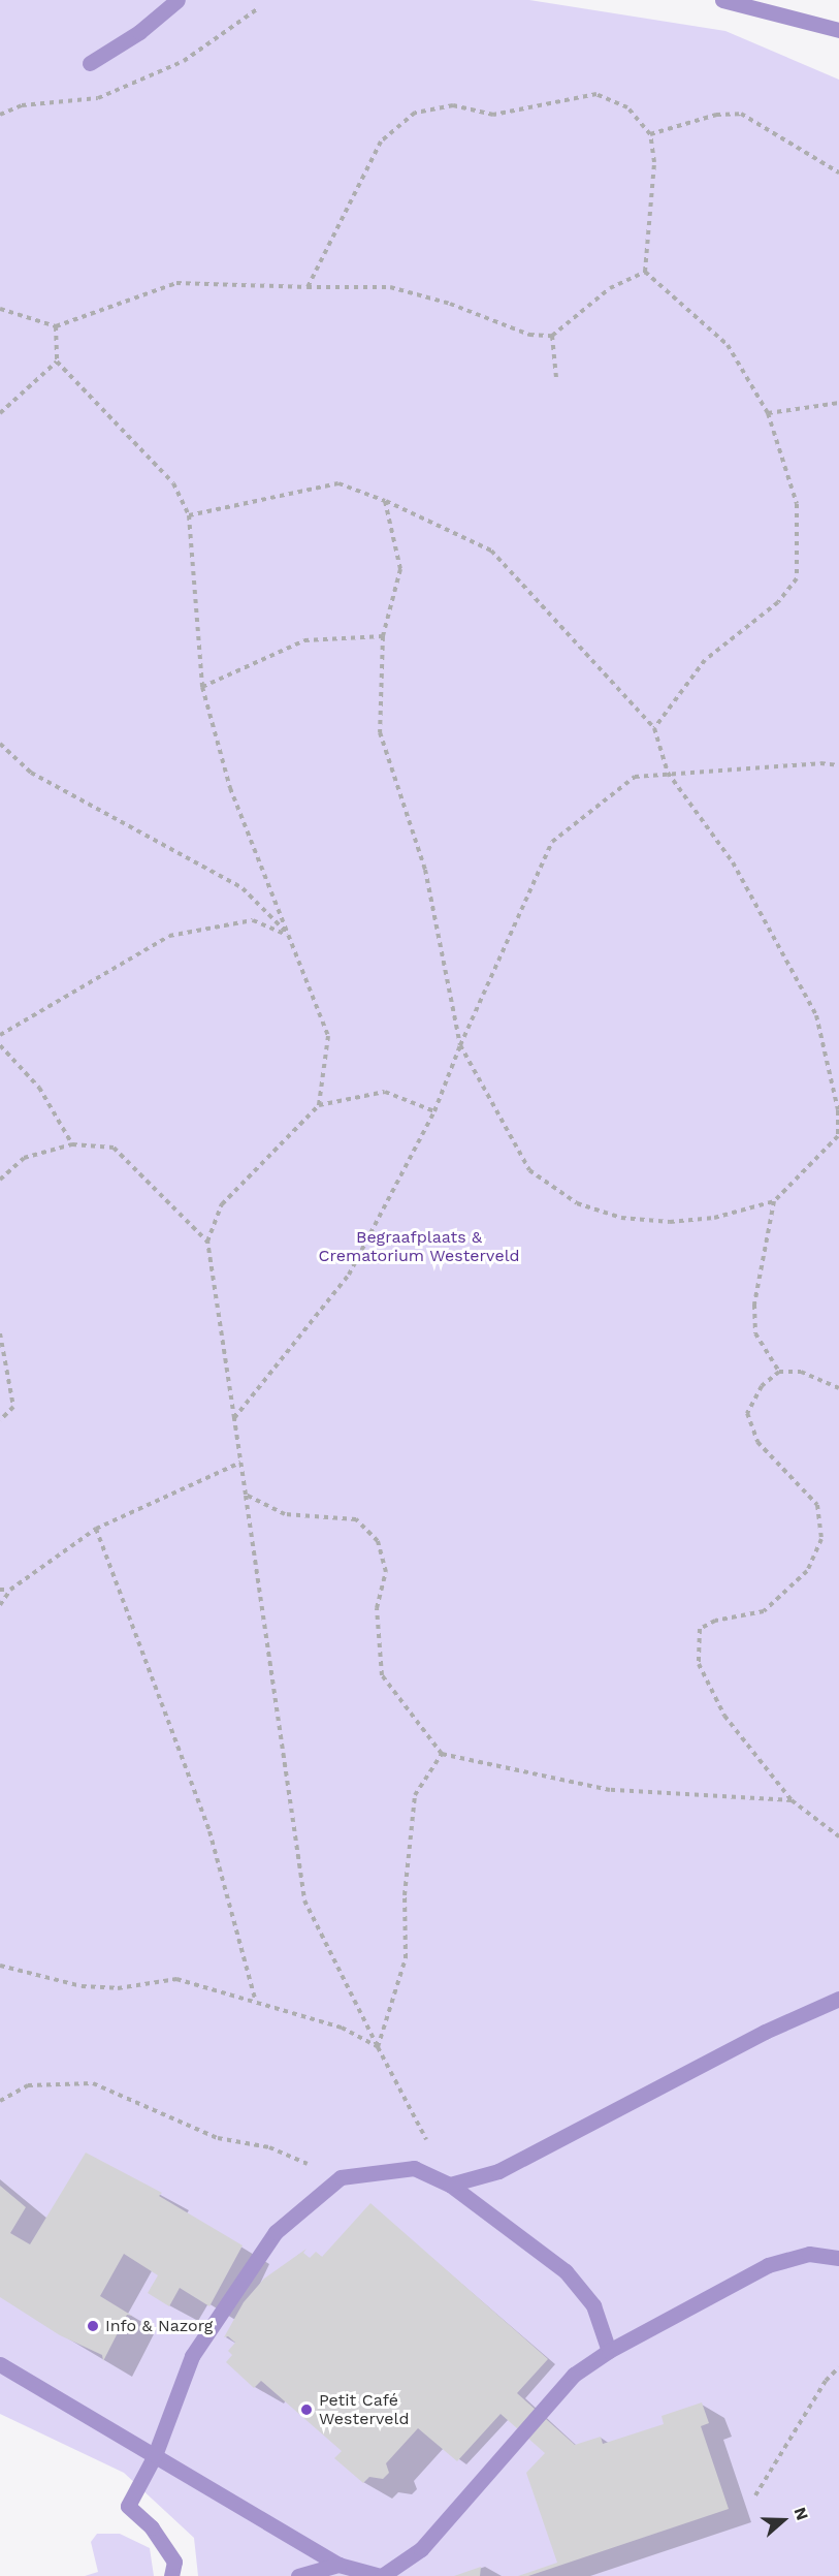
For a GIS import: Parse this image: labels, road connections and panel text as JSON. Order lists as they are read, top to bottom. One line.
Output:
{"parks":["Begraafplaats & Crematorium Westerveld"],"places":["Info & Nazorg","Petit Café Westerveld"],"north":"right"}
